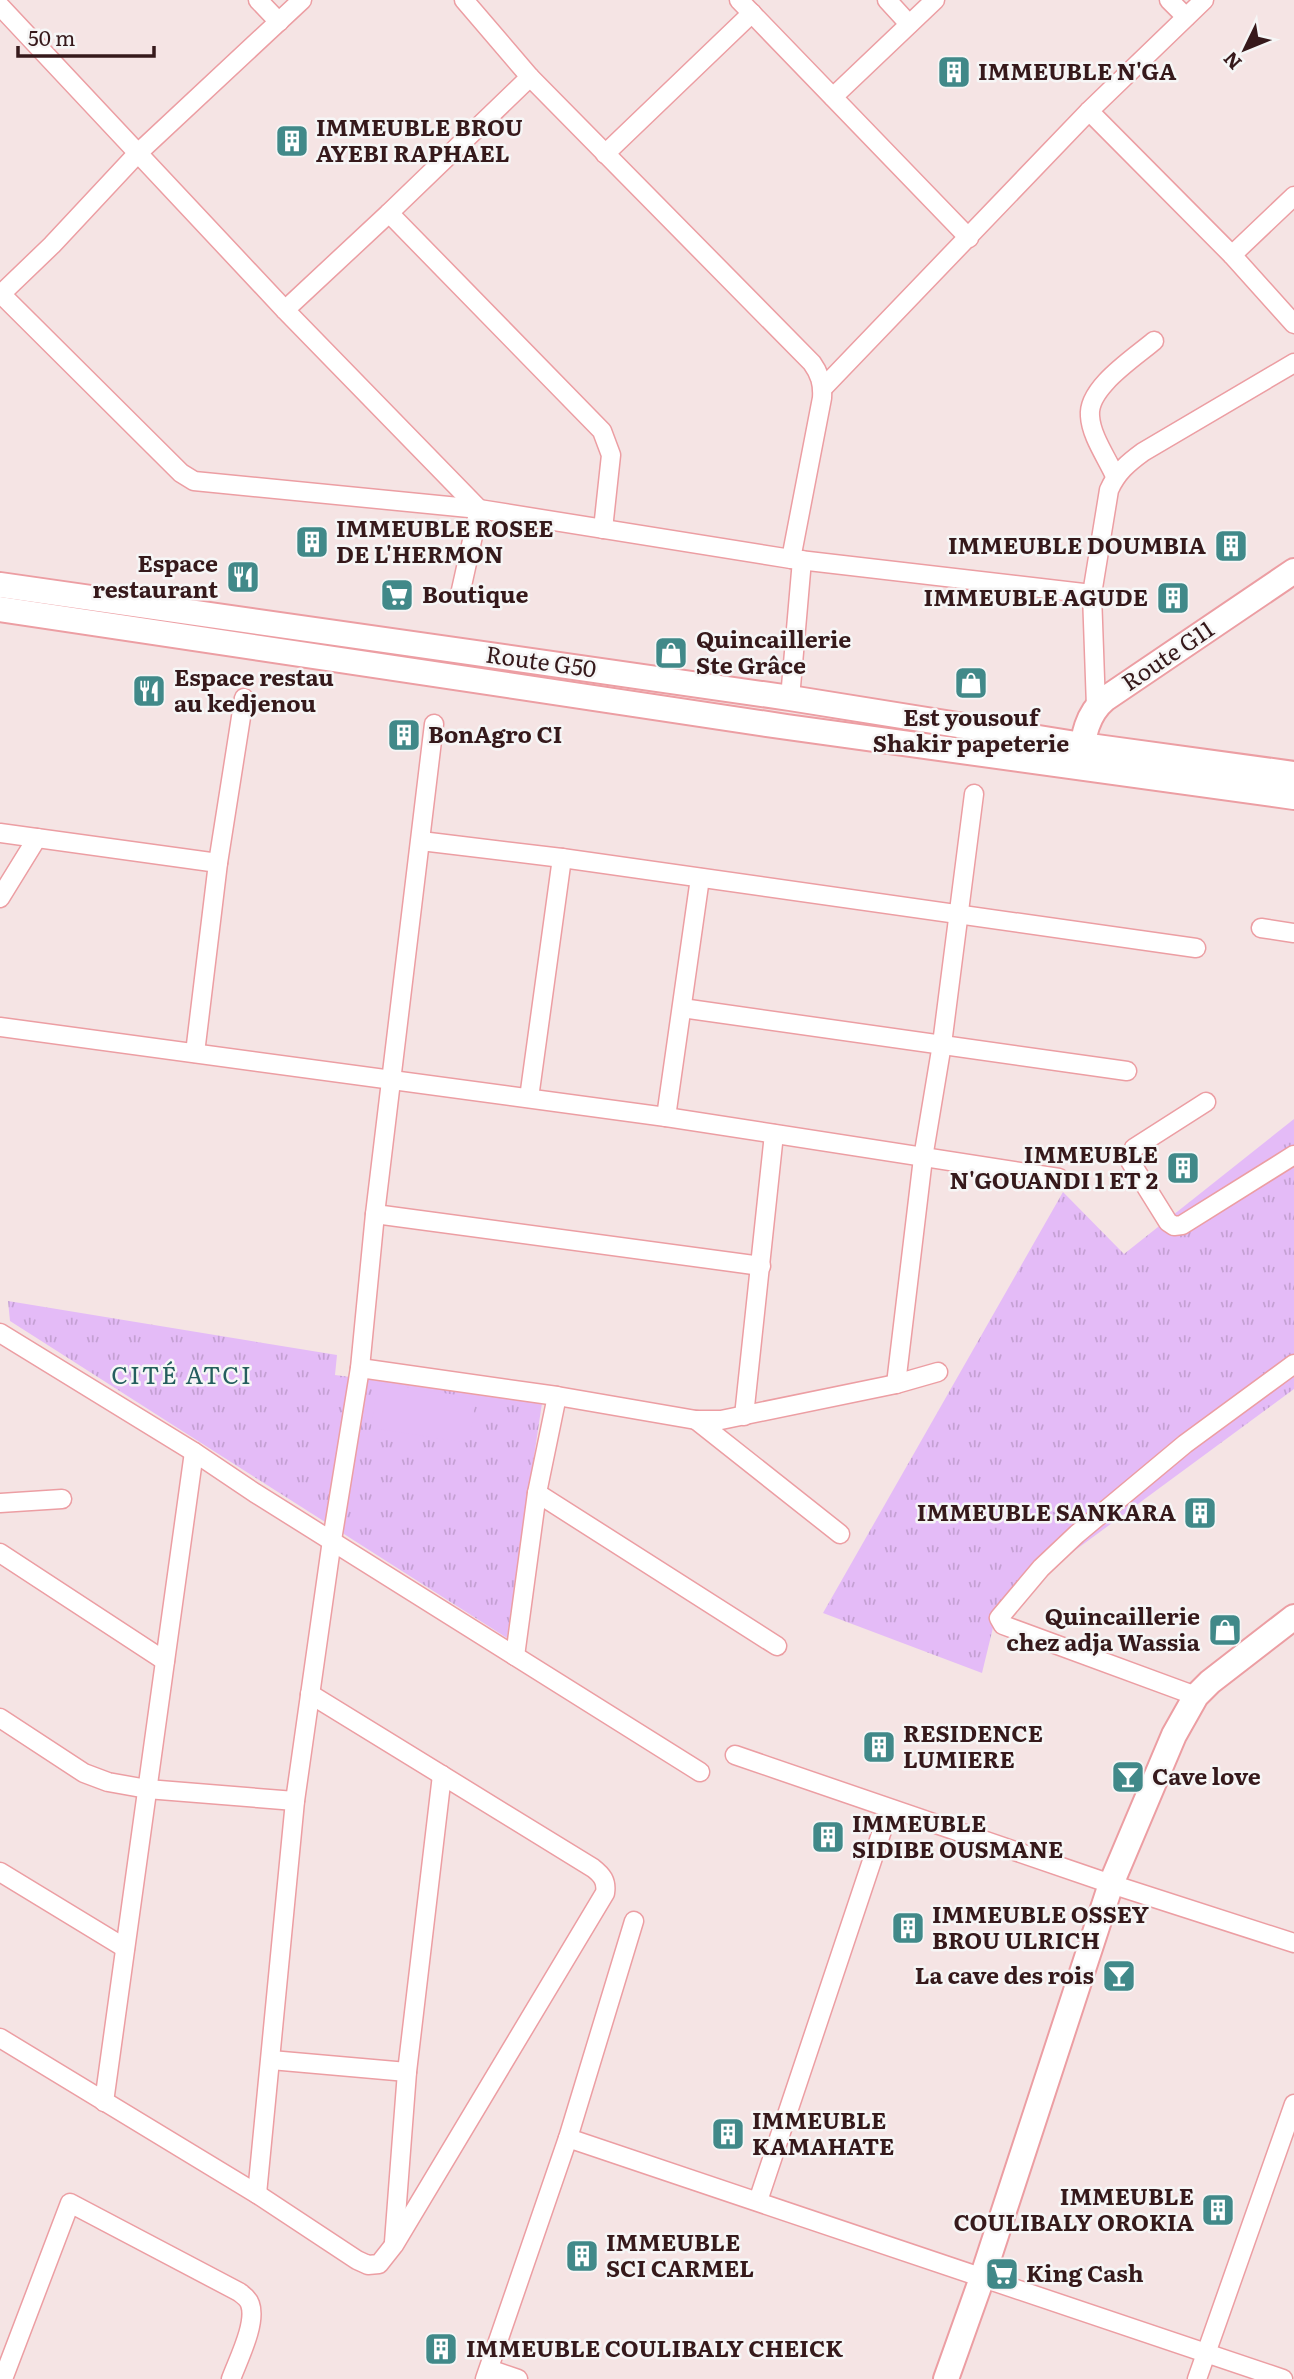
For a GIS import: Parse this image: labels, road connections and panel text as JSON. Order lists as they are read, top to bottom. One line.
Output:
{"streets":{"street":["Route G11","Route G50"]},"districts":["CITÉ ATCI"],"places":{"building":["IMMEUBLE N'GA","IMMEUBLE BROU AYEBI RAPHAEL","IMMEUBLE ROSEE DE L'HERMON","IMMEUBLE DOUMBIA","IMMEUBLE AGUDE","BonAgro CI","IMMEUBLE N'GOUANDI 1 ET 2","IMMEUBLE SANKARA","RESIDENCE LUMIERE","IMMEUBLE SIDIBE OUSMANE","IMMEUBLE OSSEY BROU ULRICH","IMMEUBLE KAMAHATE","IMMEUBLE COULIBALY OROKIA","IMMEUBLE SCI CARMEL","IMMEUBLE COULIBALY CHEICK"],"restaurant":["Espace restaurant","Espace restau au kedjenou"],"supermarket":["Boutique","King Cash"],"shop":["Quincaillerie Ste Grâce","Est yousouf Shakir papeterie","Quincaillerie chez adja Wassia"],"bar":["Cave love","La cave des rois"]},"scale_bar":"50 m","north":"bottom left"}
